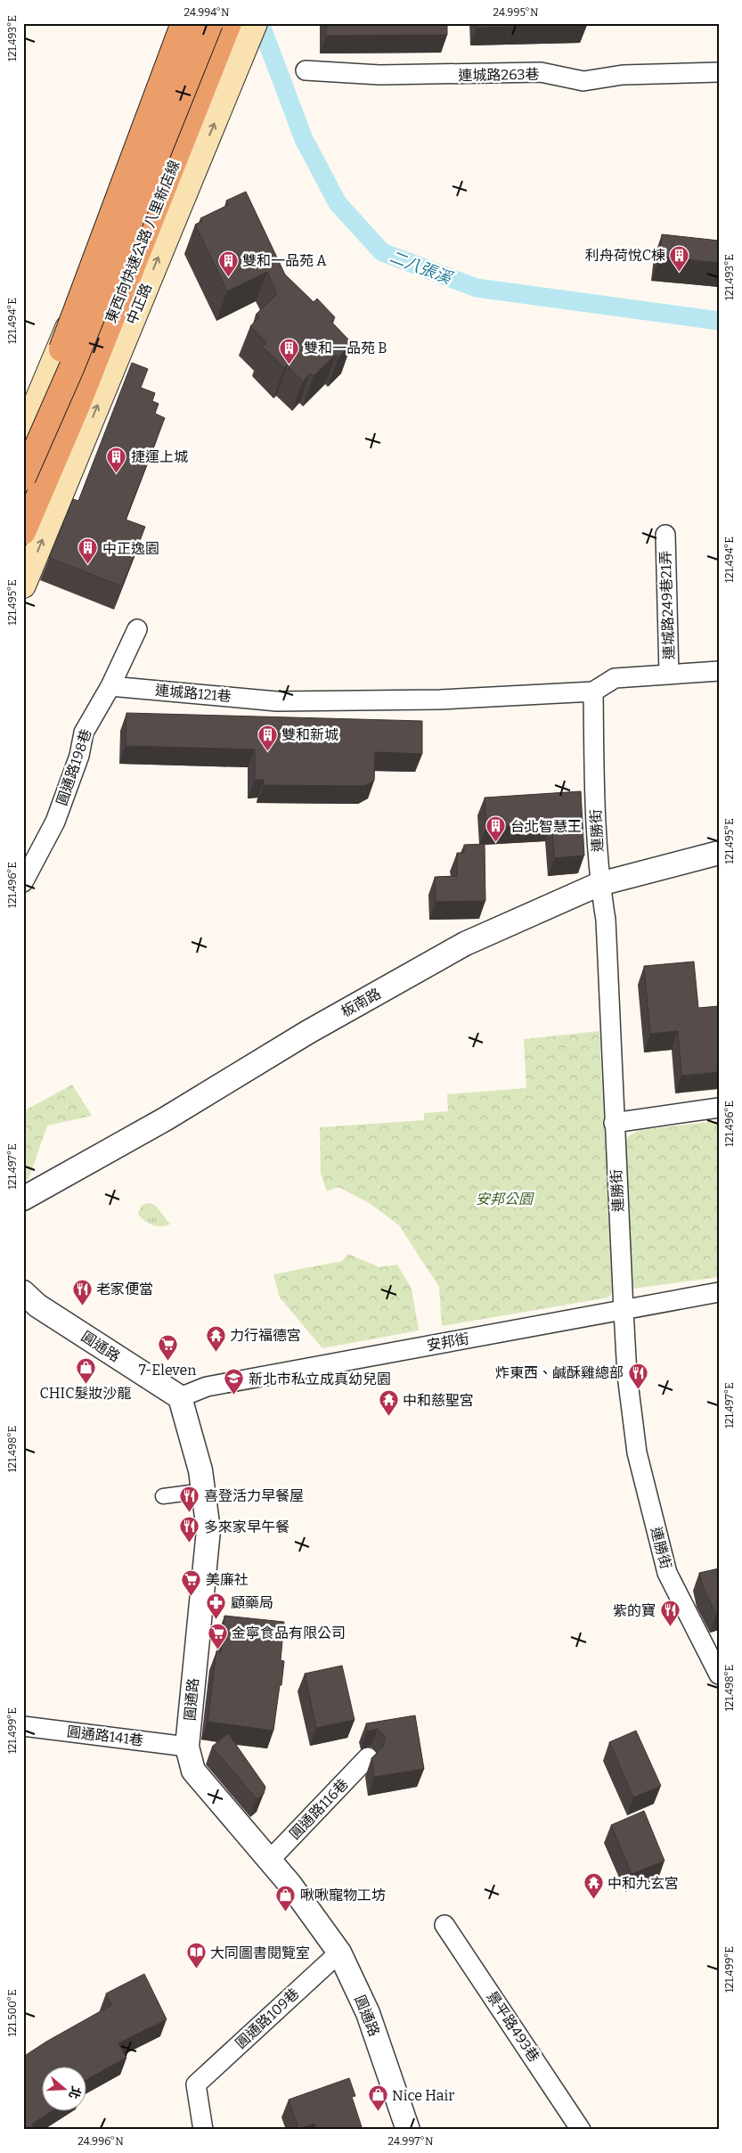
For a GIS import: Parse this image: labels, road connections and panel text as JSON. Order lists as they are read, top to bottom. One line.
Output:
{"streets":{"highway":["東西向快速公路 八里新店線"],"main road":["中正路"],"street":["連城路263巷","連城路249巷21弄","連城路121巷","圓通路198巷","連勝街","板南路","安邦街","圓通路","圓通路141巷","圓通路116巷","圓通路109巷","景平路493巷"]},"crossings":[["連城路121巷","圓通路198巷"],["連城路121巷","連勝街"],["連勝街","板南路"],["連勝街","安邦街"],["安邦街","圓通路"],["圓通路","圓通路141巷"],["圓通路","圓通路116巷"],["圓通路","圓通路109巷"]],"water":["二八張溪"],"parks":["安邦公園"],"places":{"building":["利舟荷悅C棟","雙和一品苑 A","雙和一品苑 B","捷運上城","中正逸園","雙和新城","台北智慧王"],"restaurant":["老家便當","炸東西、鹹酥雞總部","喜登活力早餐屋","多來家早午餐","紫的寶"],"temple":["力行福德宮","中和慈聖宮","中和九玄宮"],"supermarket":["7-Eleven","美廉社","金寧食品有限公司"],"shop":["CHIC髮妝沙龍","啾啾寵物工坊","Nice Hair"],"school or university":["新北市私立成真幼兒園"],"pharmacy":["顧藥局"],"library":["大同圖書閱覽室"]},"north":"right","coordinates":["24.994°N","24.995°N","121.493°E","121.494°E","121.495°E","121.496°E","121.497°E","121.498°E","121.499°E","121.500°E","24.996°N","24.997°N"]}
